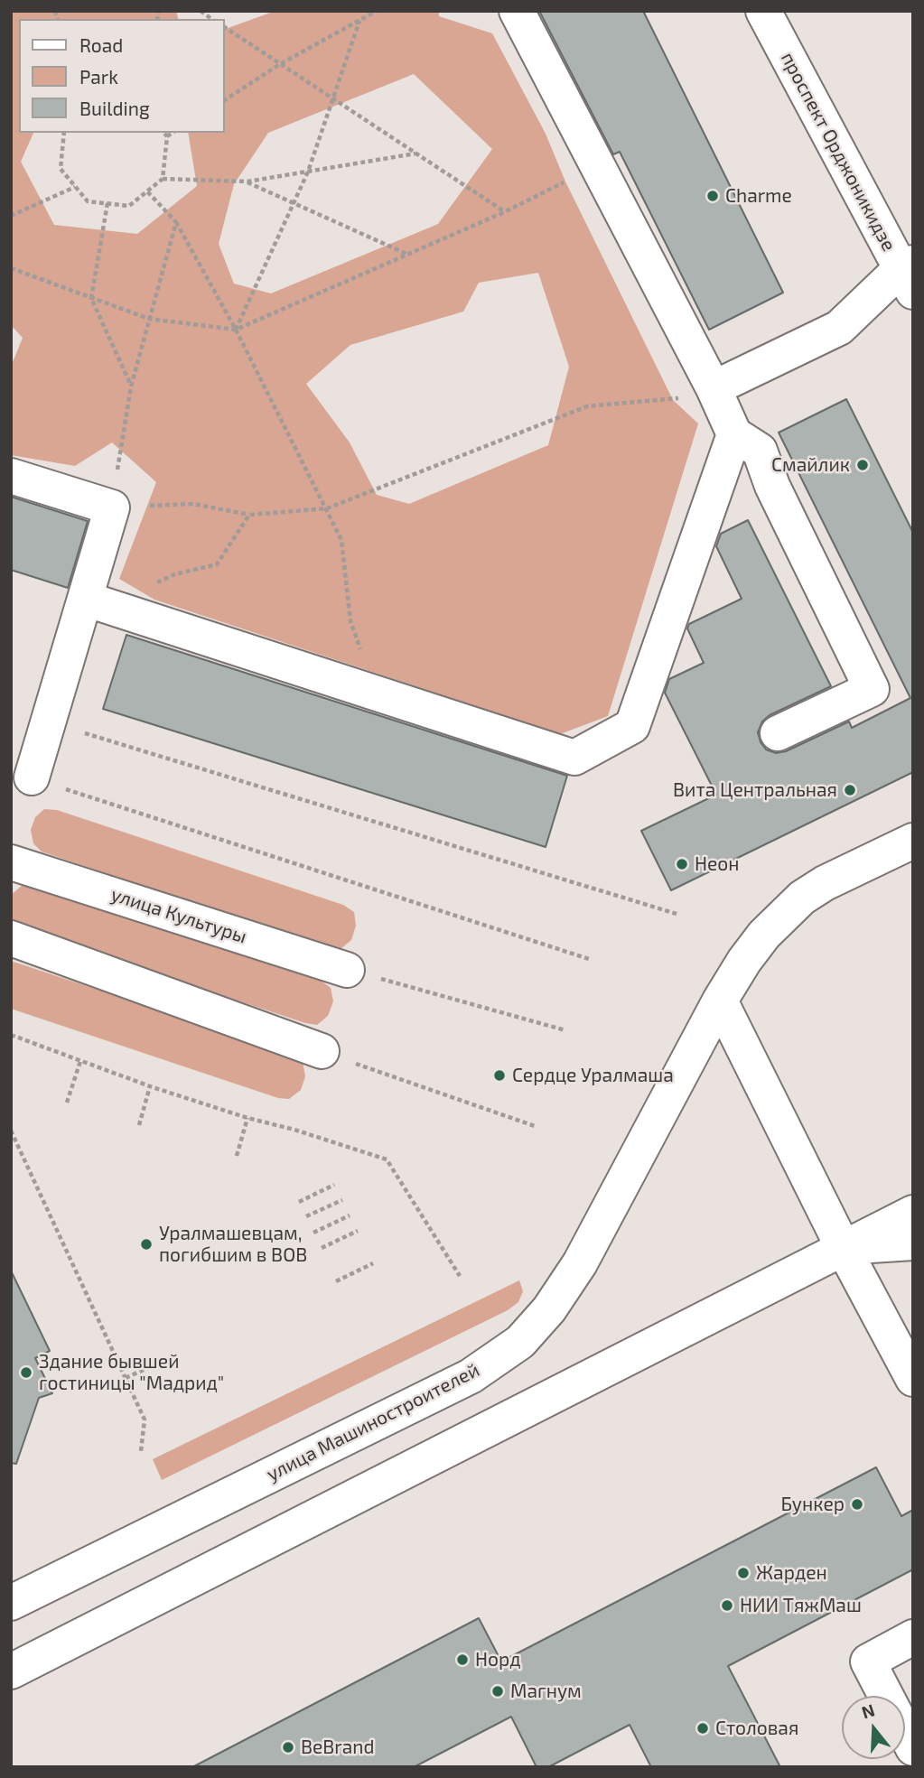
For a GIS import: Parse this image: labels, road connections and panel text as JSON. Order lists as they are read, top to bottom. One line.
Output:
{"streets":{"main road":["проспект Орджоникидзе","улица Культуры","улица Машиностроителей"]},"places":["Charme","Смайлик","Вита Центральная","Неон","Сердце Уралмаша","Уралмашевцам, погибшим в ВОВ","Здание бывшей гостиницы \"Мадрид\"","Бункер","Жарден","НИИ ТяжМаш","Норд","Магнум","Столовая","BeBrand"],"legend":["Road","Park","Building"],"north":"top"}
